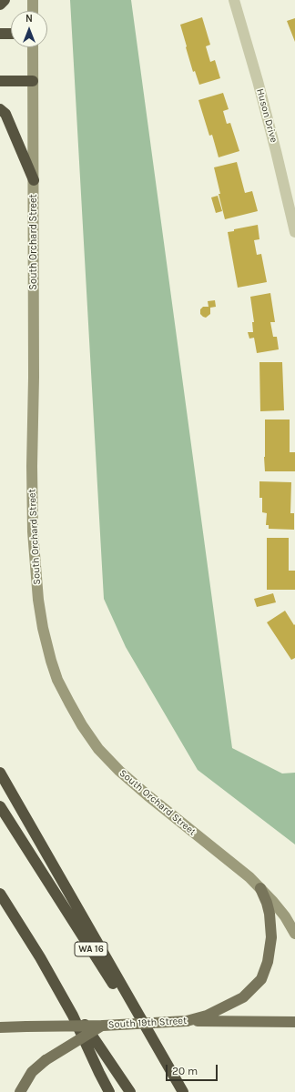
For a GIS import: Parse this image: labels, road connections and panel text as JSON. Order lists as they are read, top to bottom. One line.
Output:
{"streets":{"highway":["WA 16"],"main road":["South Orchard Street","South 19th Street"],"street":["Huson Drive"]},"scale_bar":"20 m","north":"top"}
